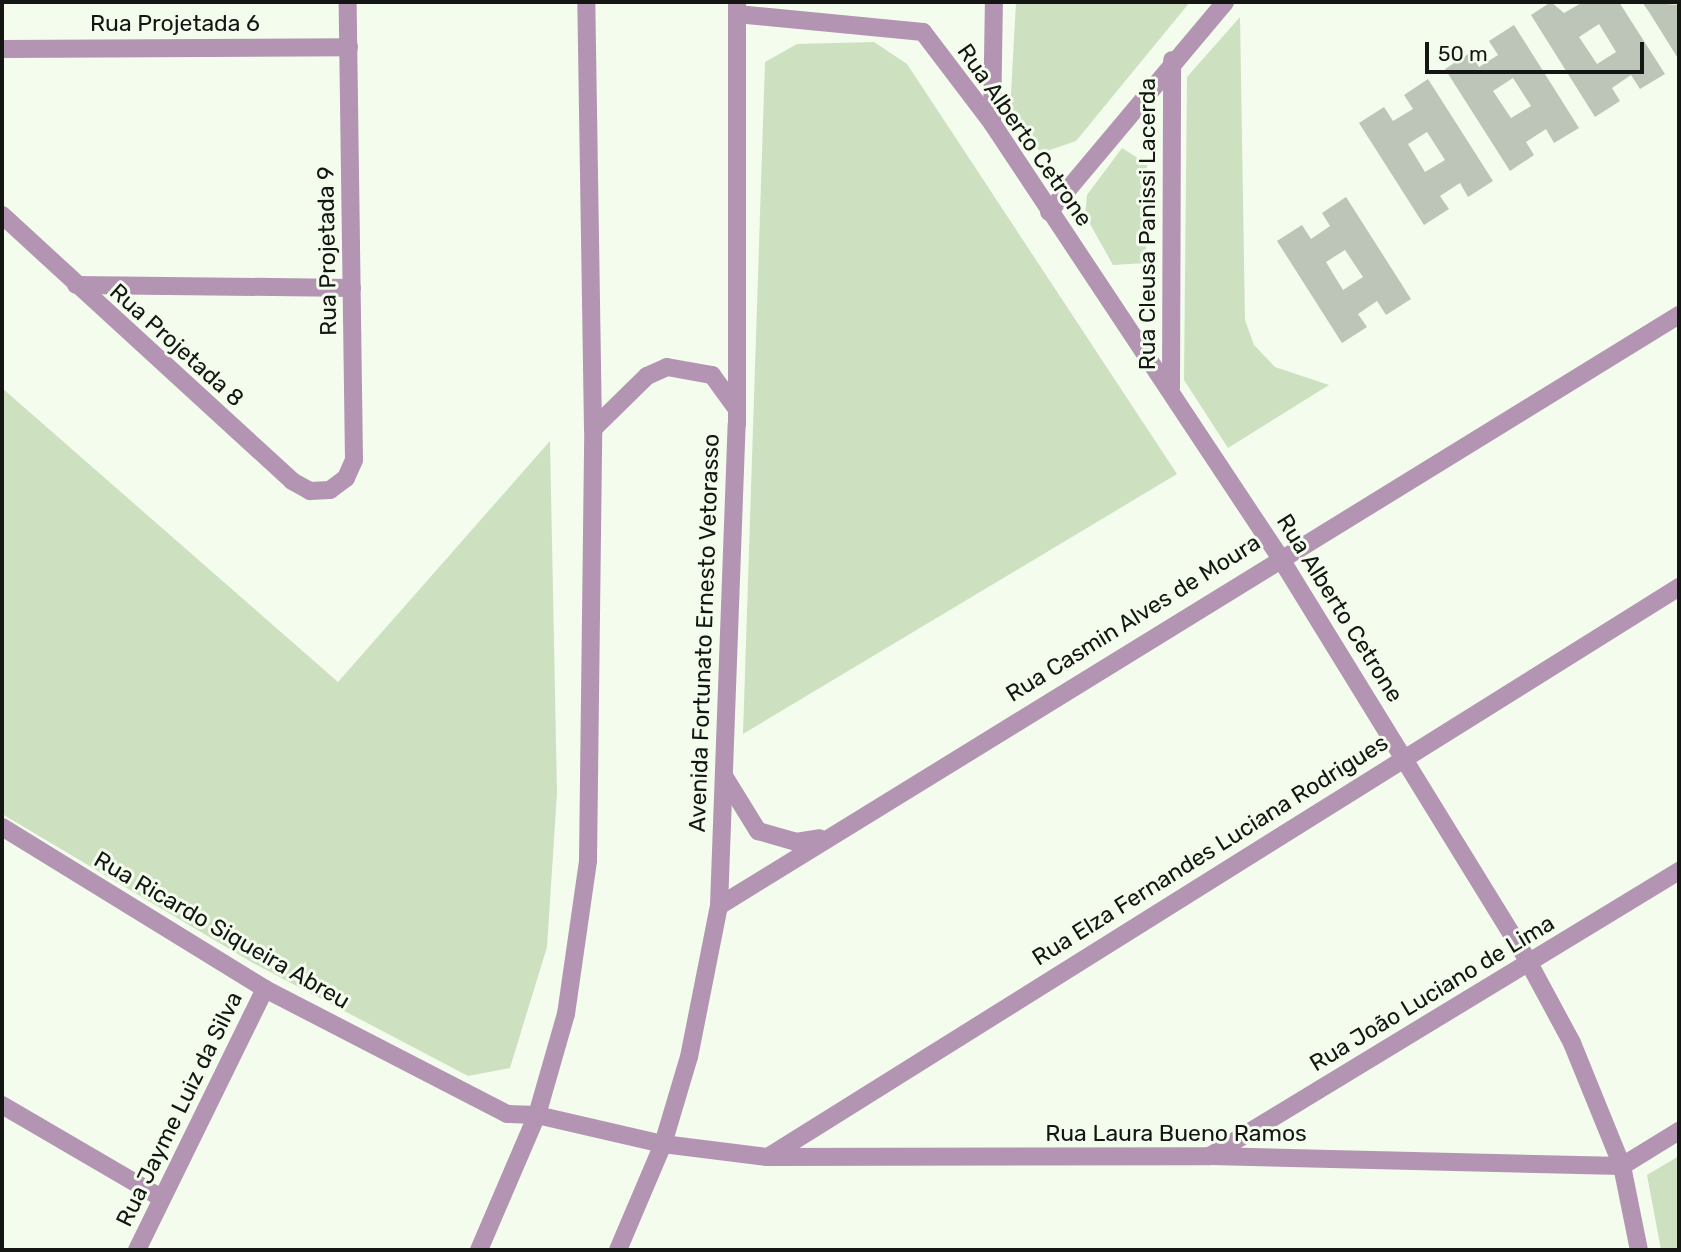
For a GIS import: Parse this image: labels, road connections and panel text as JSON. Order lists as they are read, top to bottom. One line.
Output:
{"streets":{"street":["Rua Projetada 6","Rua Alberto Cetrone","Rua Cleusa Panissi Lacerda","Rua Projetada 9","Rua Projetada 8","Rua Casmin Alves de Moura","Avenida Fortunato Ernesto Vetorasso","Rua Elza Fernandes Luciana Rodrigues","Rua Ricardo Siqueira Abreu","Rua João Luciano de Lima","Rua Jayme Luiz da Silva","Rua Laura Bueno Ramos"]},"crossings":[["Rua Projetada 6","Rua Projetada 9"],["Rua Alberto Cetrone","Rua Cleusa Panissi Lacerda"],["Rua Alberto Cetrone","Rua Casmin Alves de Moura"],["Rua Alberto Cetrone","Avenida Fortunato Ernesto Vetorasso"],["Rua Alberto Cetrone","Rua Elza Fernandes Luciana Rodrigues"],["Rua Alberto Cetrone","Rua João Luciano de Lima"],["Rua Alberto Cetrone","Rua Laura Bueno Ramos"],["Rua Projetada 9","Rua Projetada 8"],["Rua Casmin Alves de Moura","Avenida Fortunato Ernesto Vetorasso"],["Avenida Fortunato Ernesto Vetorasso","Rua Ricardo Siqueira Abreu"],["Avenida Fortunato Ernesto Vetorasso","Rua Laura Bueno Ramos"],["Rua Elza Fernandes Luciana Rodrigues","Rua Laura Bueno Ramos"],["Rua Ricardo Siqueira Abreu","Rua Jayme Luiz da Silva"],["Rua Ricardo Siqueira Abreu","Rua Laura Bueno Ramos"],["Rua João Luciano de Lima","Rua Laura Bueno Ramos"]],"scale_bar":"50 m"}
